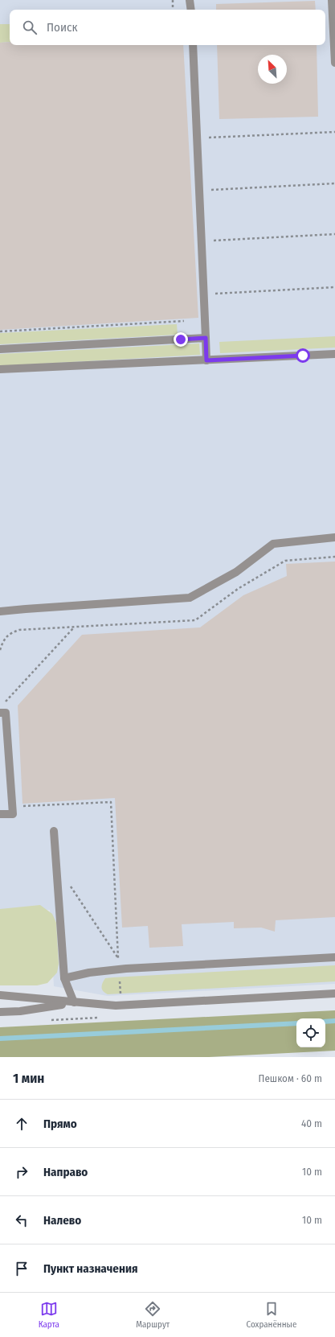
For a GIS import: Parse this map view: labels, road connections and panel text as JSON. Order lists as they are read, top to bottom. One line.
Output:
{"north":"top left","page":{"search":"Поиск","heading":["1 мин","Пешком · 60 m"],"list":[["Прямо","40 m"],["Направо","10 m"],["Налево","10 m"],"Пункт назначения"],"nav":["Карта","Маршрут","Сохранённые"]}}
